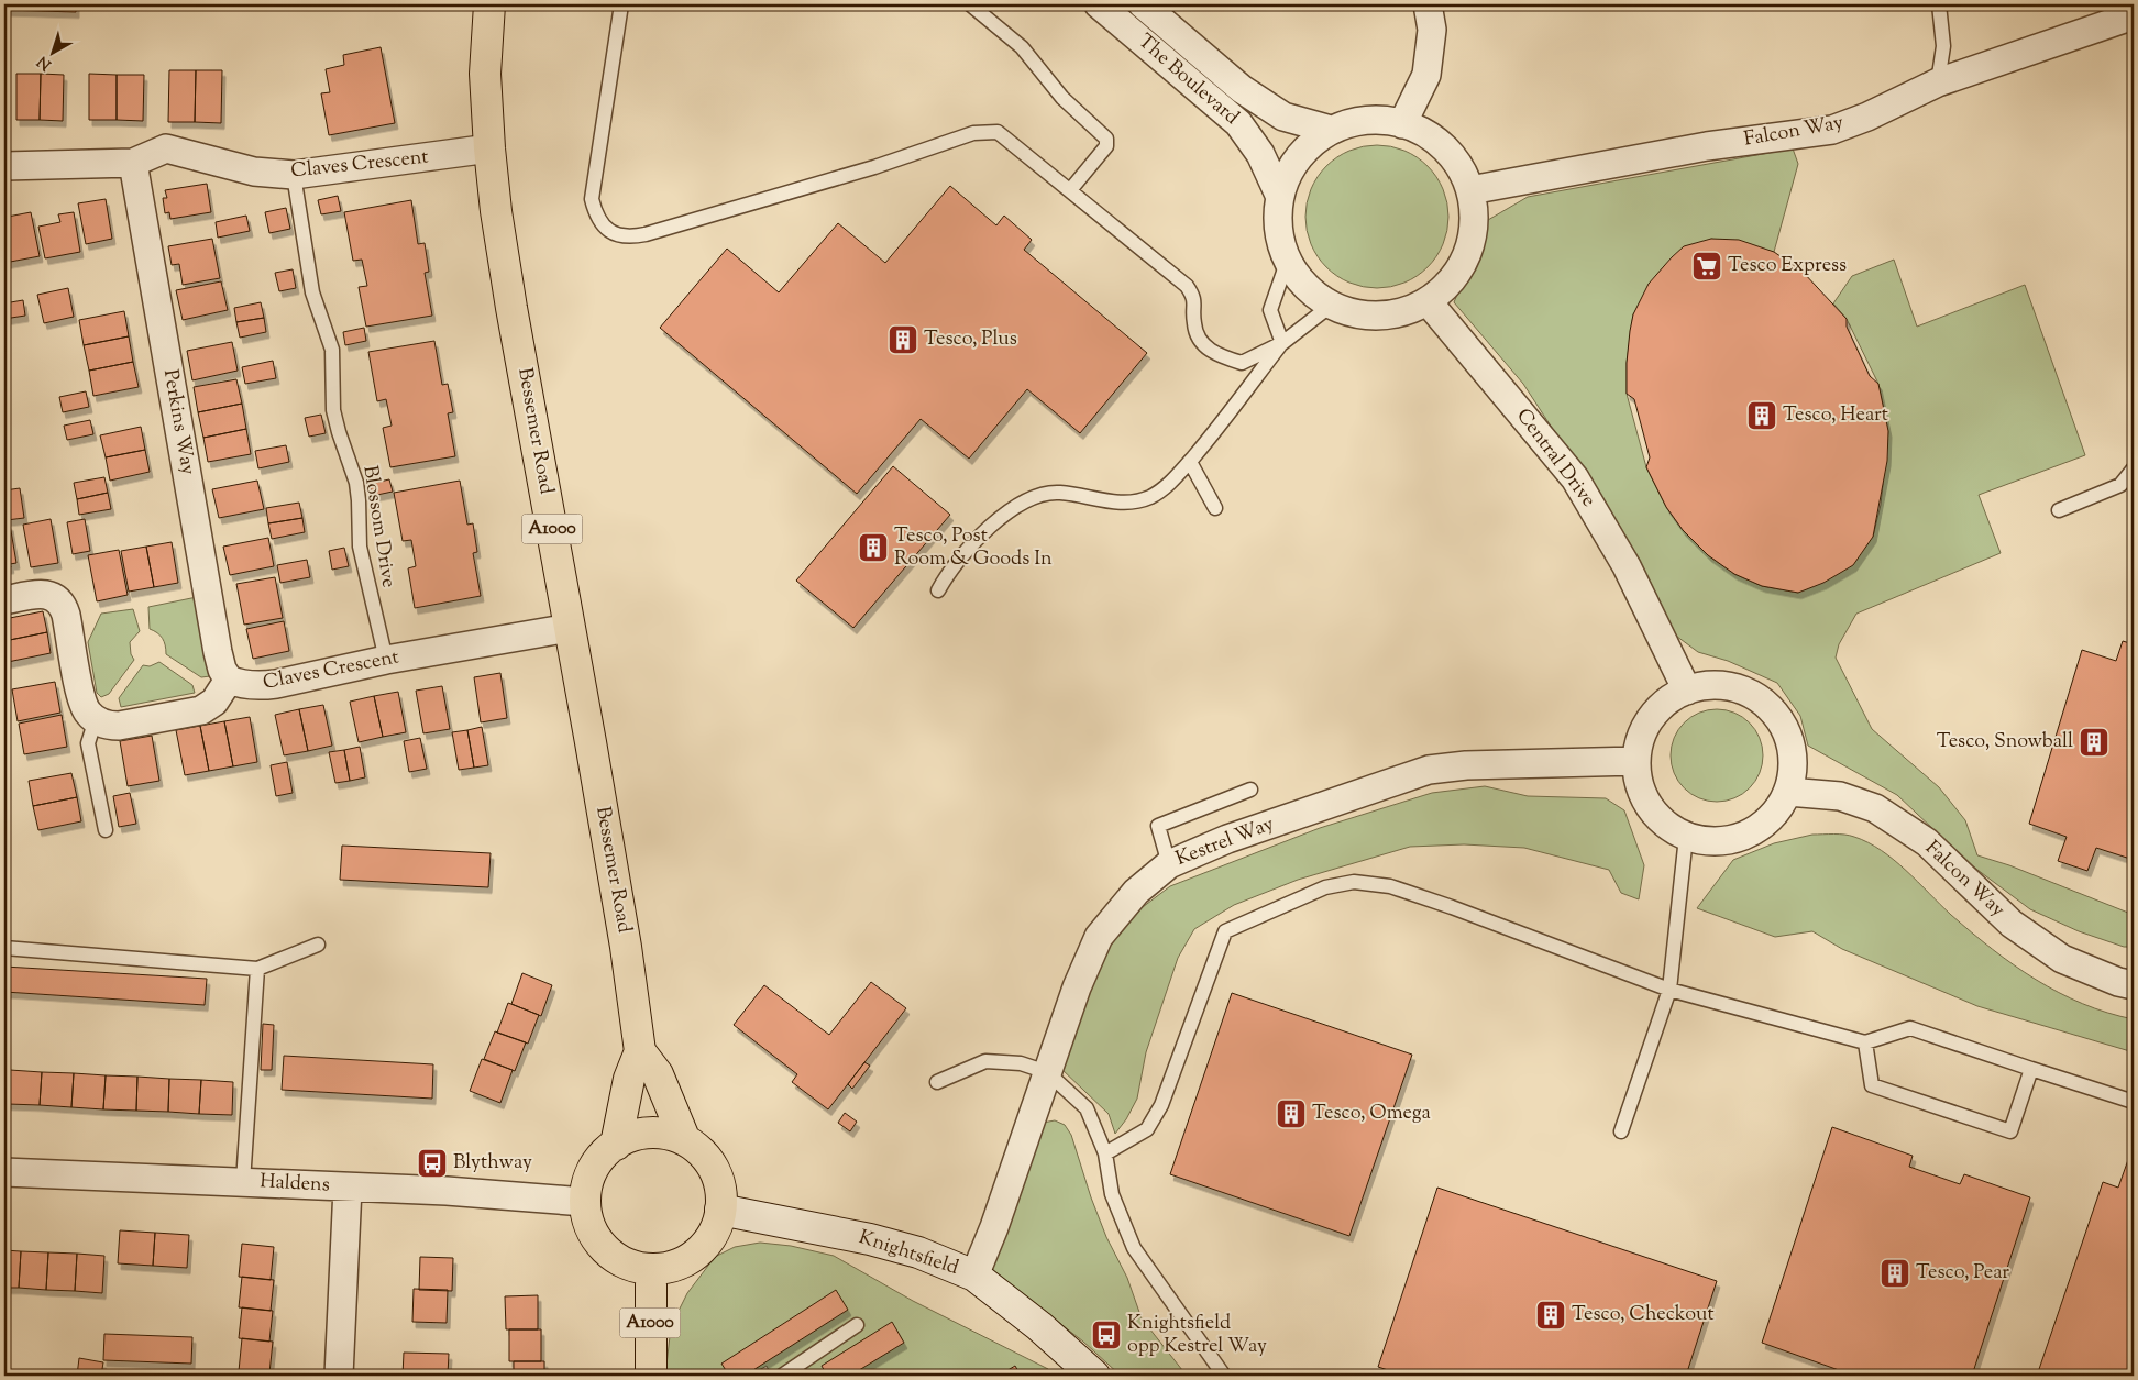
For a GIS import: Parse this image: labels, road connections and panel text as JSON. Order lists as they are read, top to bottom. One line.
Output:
{"streets":{"main road":["Bessemer Road","A1000"],"street":["The Boulevard","Falcon Way","Claves Crescent","Perkins Way","Central Drive","Kestrel Way","Haldens","Knightsfield"],"lane":["Blossom Drive"]},"crossings":[["The Boulevard","Falcon Way"],["The Boulevard","Central Drive"],["Falcon Way","Central Drive"],["Falcon Way","Kestrel Way"],["Claves Crescent","Perkins Way"],["Claves Crescent","Bessemer Road"],["Claves Crescent","Blossom Drive"],["Bessemer Road","A1000"],["Bessemer Road","Haldens"],["Bessemer Road","Knightsfield"],["Central Drive","Kestrel Way"],["A1000","Haldens"],["A1000","Knightsfield"],["Kestrel Way","Knightsfield"],["Haldens","Knightsfield"]],"places":{"supermarket":["Tesco Express"],"building":["Tesco, Plus","Tesco, Heart","Tesco, Post Room & Goods In","Tesco, Snowball","Tesco, Omega","Tesco, Pear","Tesco, Checkout"],"bus stop":["Blythway","Knightsfield opp Kestrel Way"]},"north":"bottom left"}
